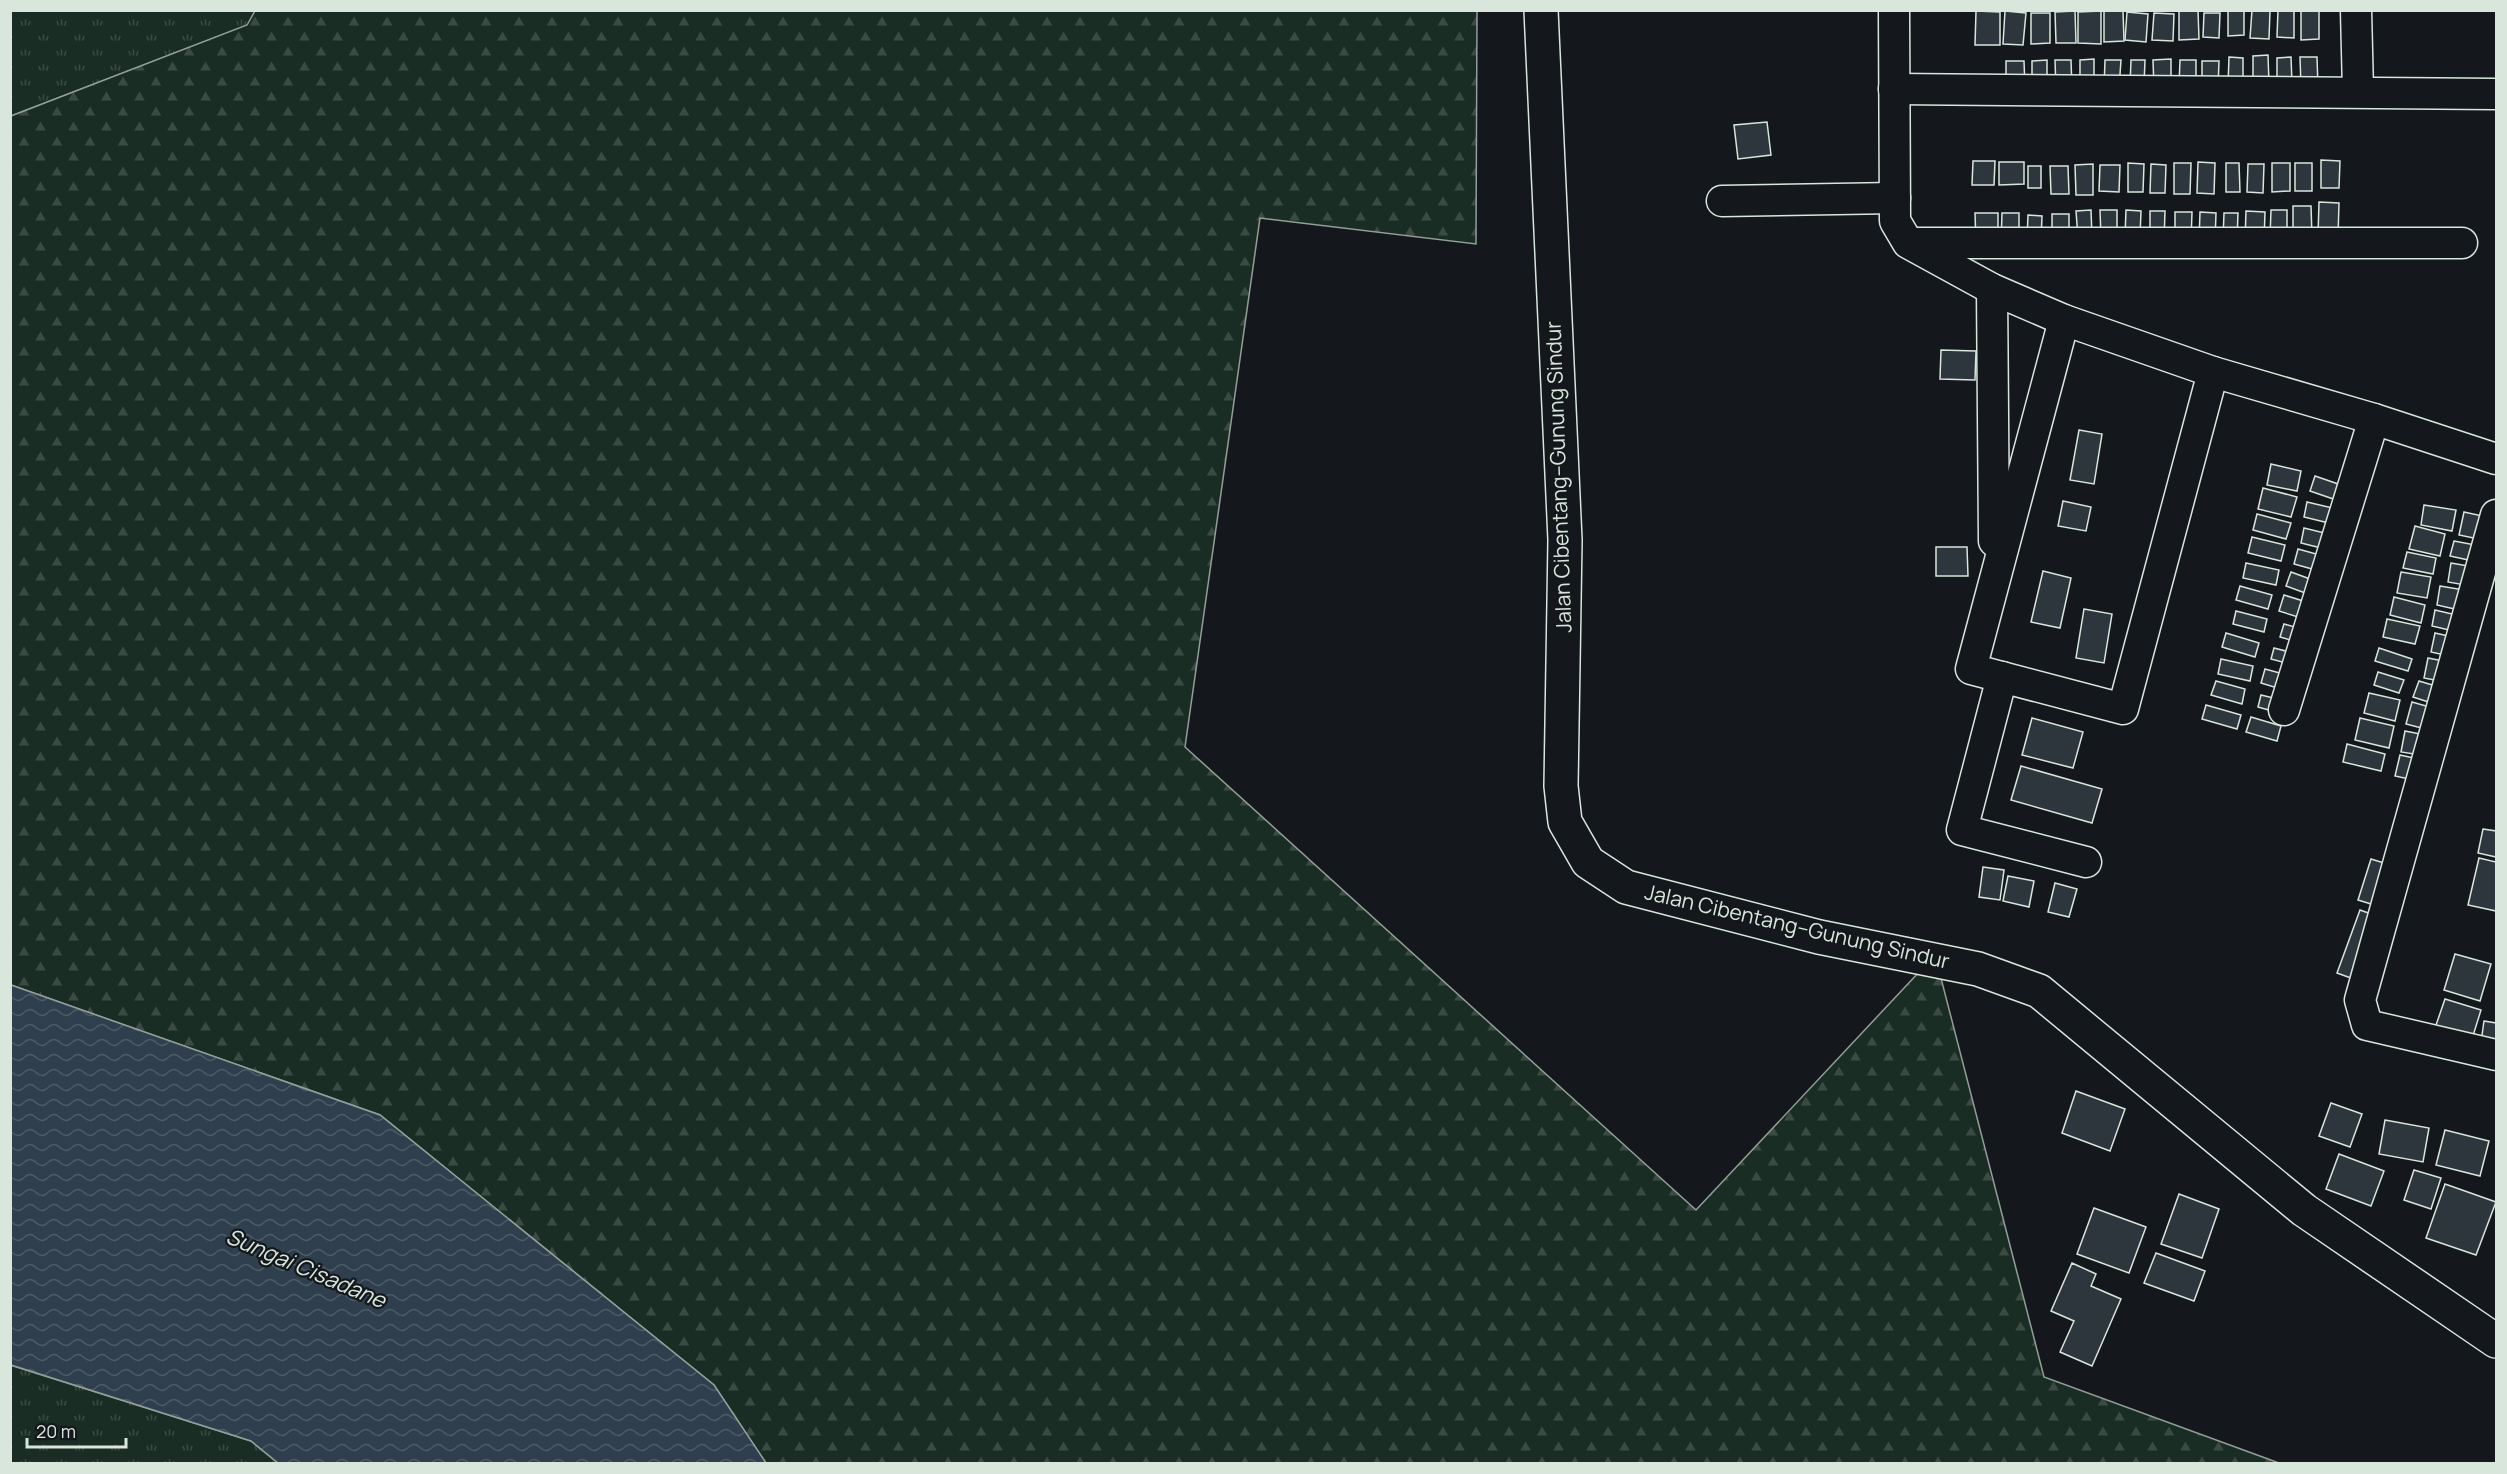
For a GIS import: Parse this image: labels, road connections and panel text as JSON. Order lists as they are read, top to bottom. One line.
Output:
{"streets":{"street":["Jalan Cibentang–Gunung Sindur"]},"water":["Sungai Cisadane"],"scale_bar":"20 m"}
